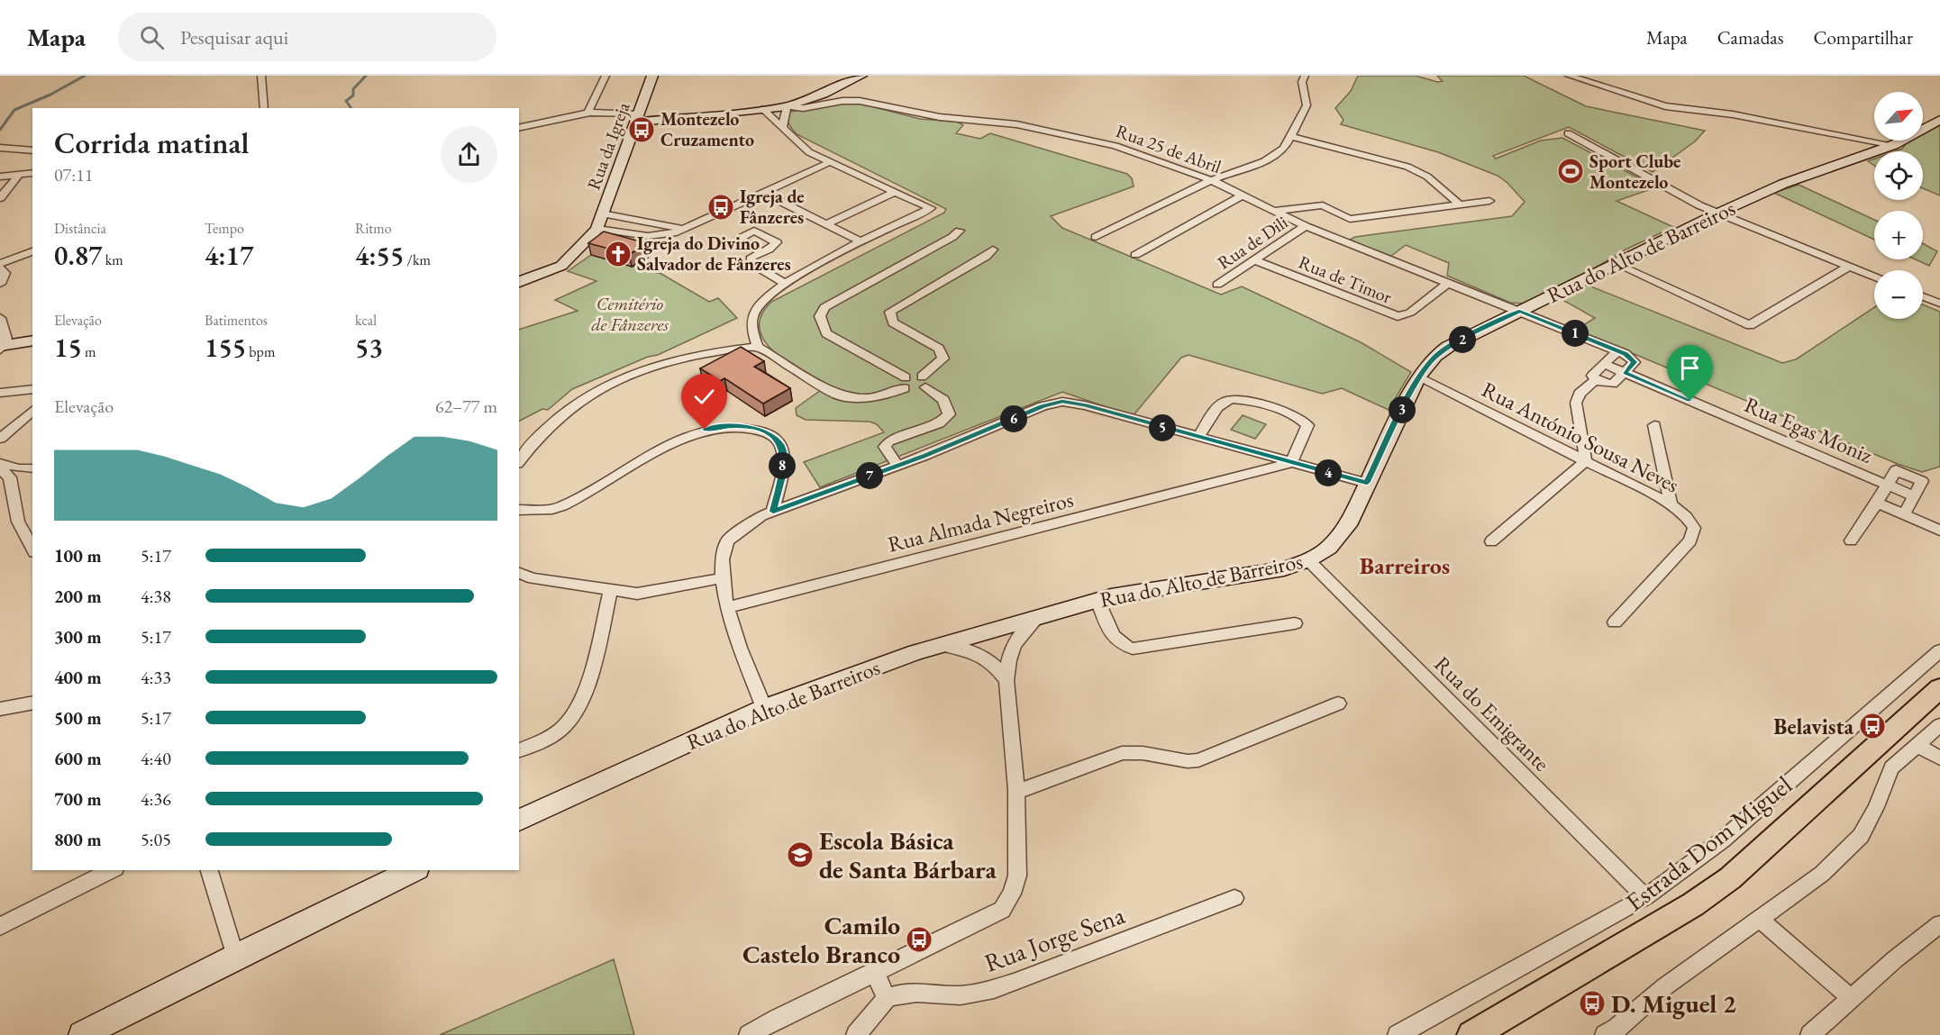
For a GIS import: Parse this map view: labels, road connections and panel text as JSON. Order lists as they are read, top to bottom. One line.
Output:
{"streets":{"main road":["Estrada Dom Miguel"],"street":["Rua da Igreja","Rua 25 de Abril","Rua de Dili","Rua do Alto de Barreiros","Rua de Timor","Rua Egas Moniz","Rua António Sousa Neves","Rua Almada Negreiros","Rua do Emigrante","Rua Jorge Sena"]},"crossings":[["Rua 25 de Abril","Rua de Dili"],["Rua 25 de Abril","Rua do Alto de Barreiros"],["Rua 25 de Abril","Rua de Timor"],["Rua de Dili","Rua de Timor"],["Rua do Alto de Barreiros","Rua António Sousa Neves"],["Rua do Alto de Barreiros","Rua do Emigrante"],["Rua do Emigrante","Estrada Dom Miguel"]],"districts":["Barreiros"],"parks":["Cemitério de Fânzeres"],"places":{"bus stop":["Montezelo Cruzamento","Igreja de Fânzeres","Belavista","Camilo Castelo Branco","D. Miguel 2"],"sports":["Sport Clube Montezelo"],"church":["Igreja do Divino Salvador de Fânzeres"],"school or university":["Escola Básica de Santa Bárbara"]},"north":"top right","page":{"header":"Mapa","search":"Pesquisar aqui","nav":["Mapa","Camadas","Compartilhar"],"map_buttons":["+","−"],"heading":["Corrida matinal","07:11"],"stats":[["Distância","0.87 km"],["Tempo","4:17"],["Ritmo","4:55 /km"],["Elevação","15 m"],["Batimentos","155 bpm"],["kcal","53"]],"pins":["1","2","3","6","5","8","4","7"],"chart":["Elevação","62–77 m"],"list":[{"name":"100 m","note":"5:17"},{"name":"200 m","note":"4:38"},{"name":"300 m","note":"5:17"},{"name":"400 m","note":"4:33"},{"name":"500 m","note":"5:17"},{"name":"600 m","note":"4:40"},{"name":"700 m","note":"4:36"},{"name":"800 m","note":"5:05"}]}}
